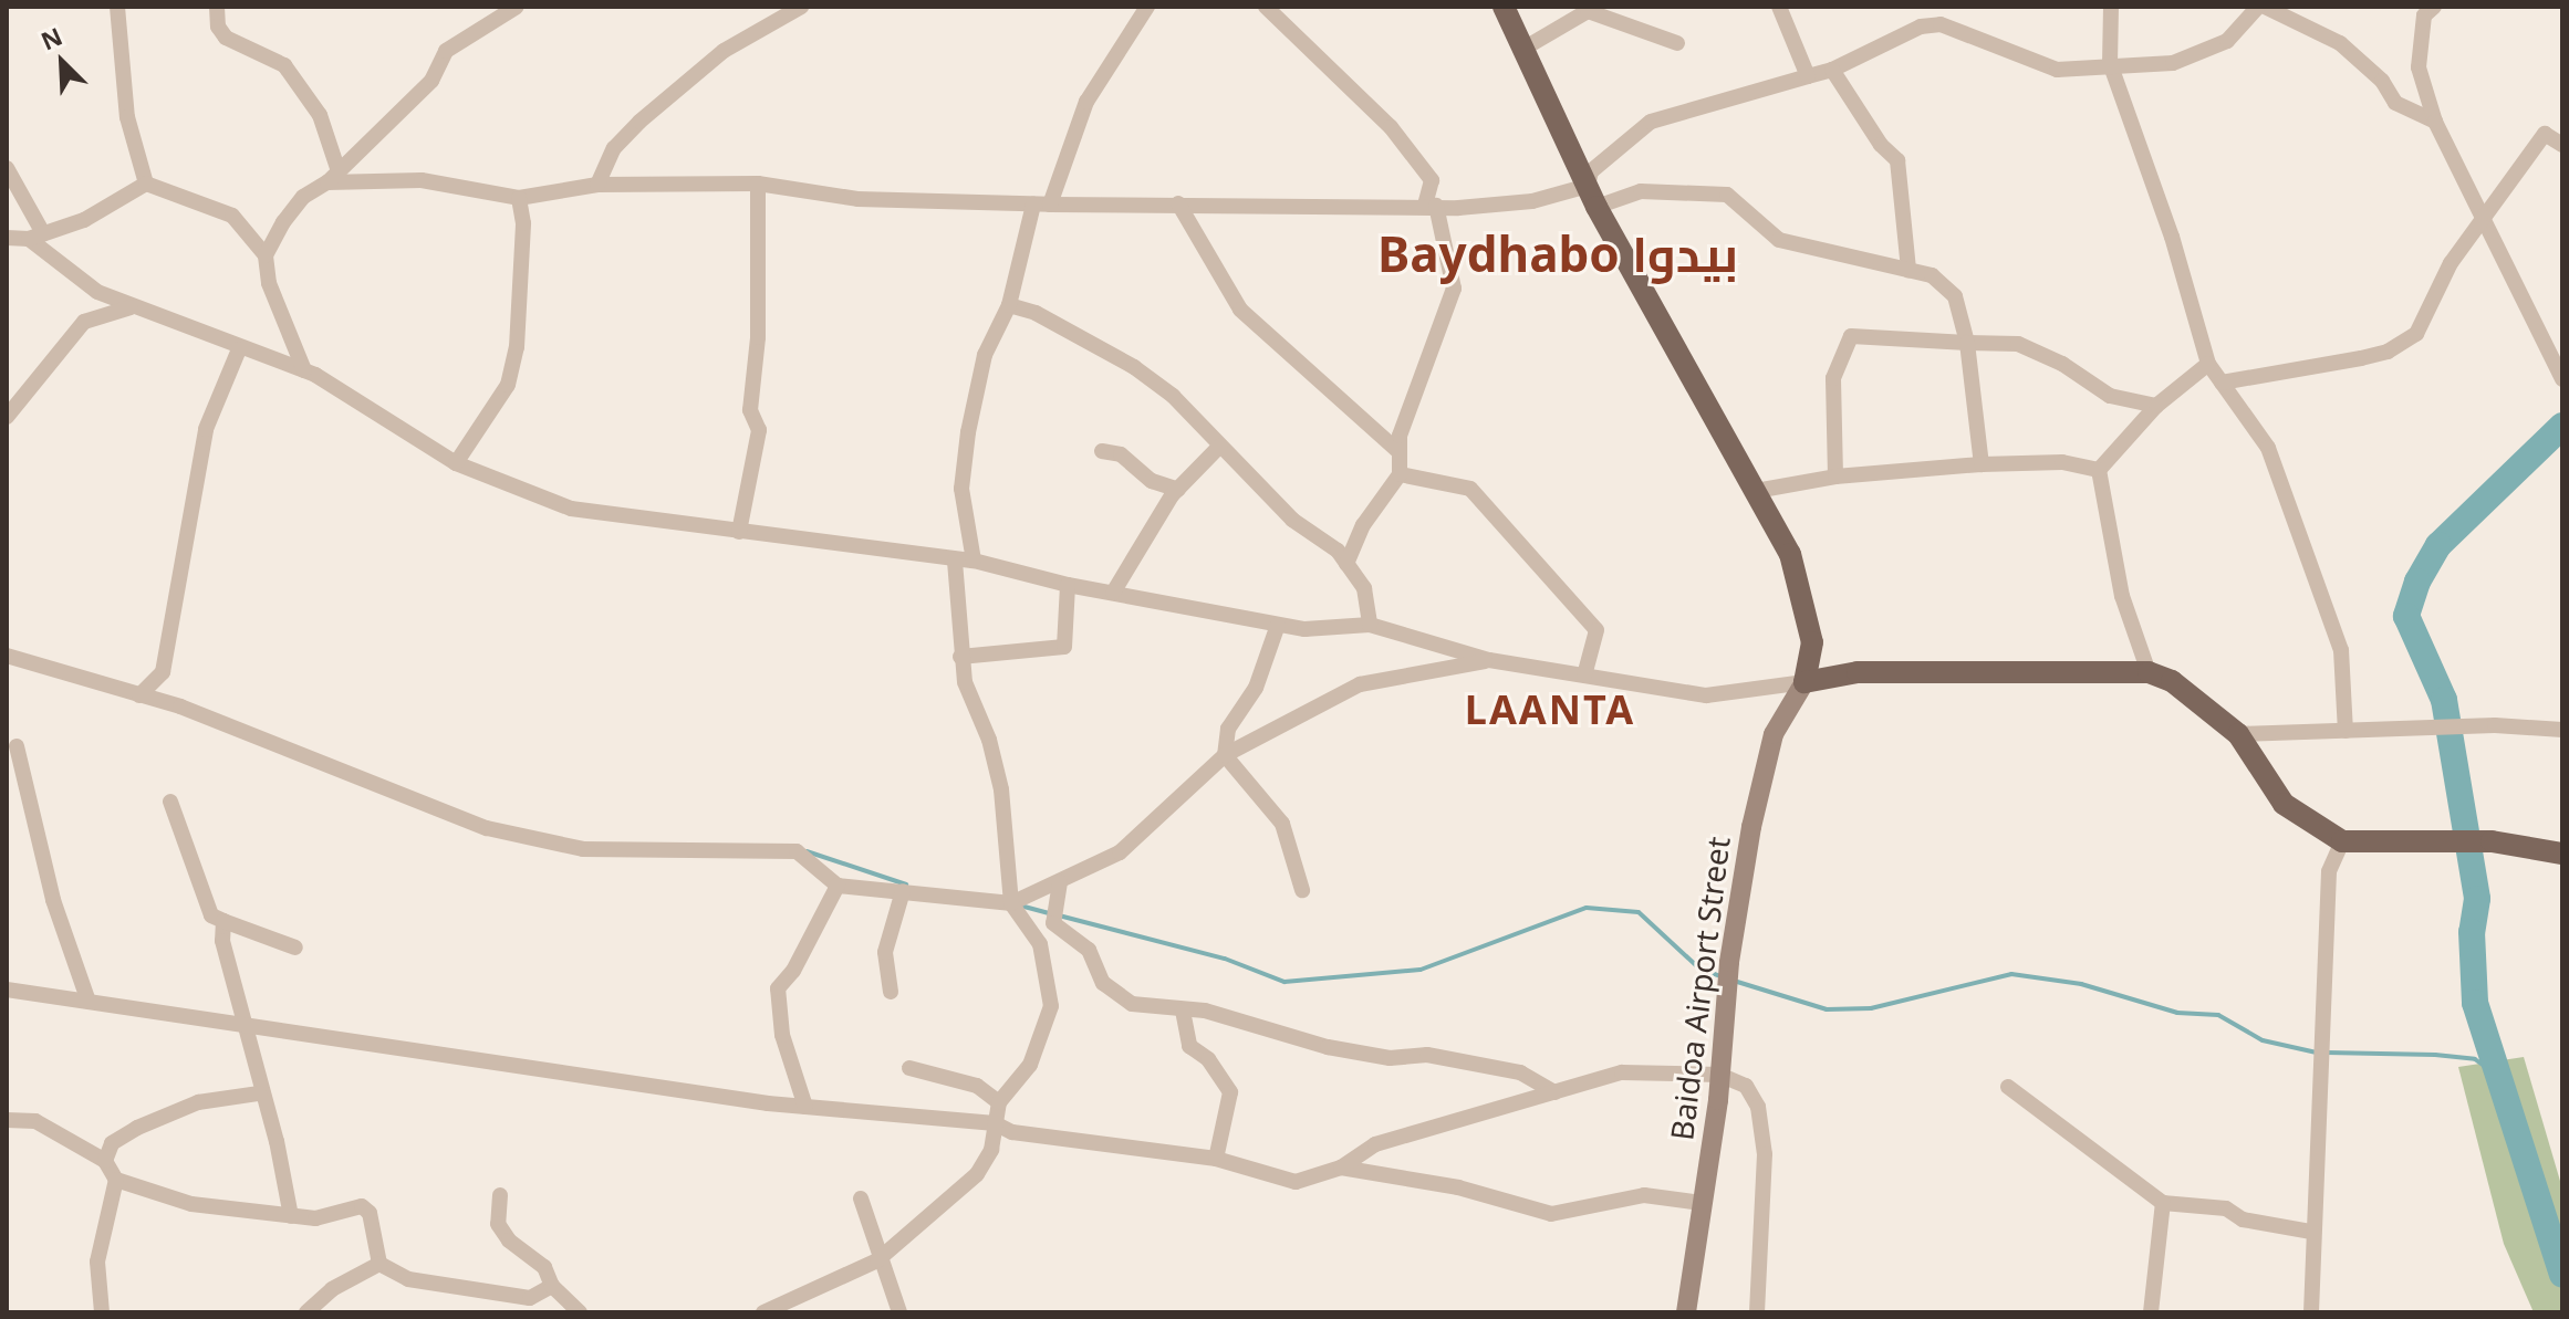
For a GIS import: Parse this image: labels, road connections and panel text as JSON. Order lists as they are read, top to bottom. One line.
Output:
{"streets":{"street":["Baidoa Airport Street"]},"districts":["Baydhabo بيدوا","LAANTA"],"north":"top left"}
